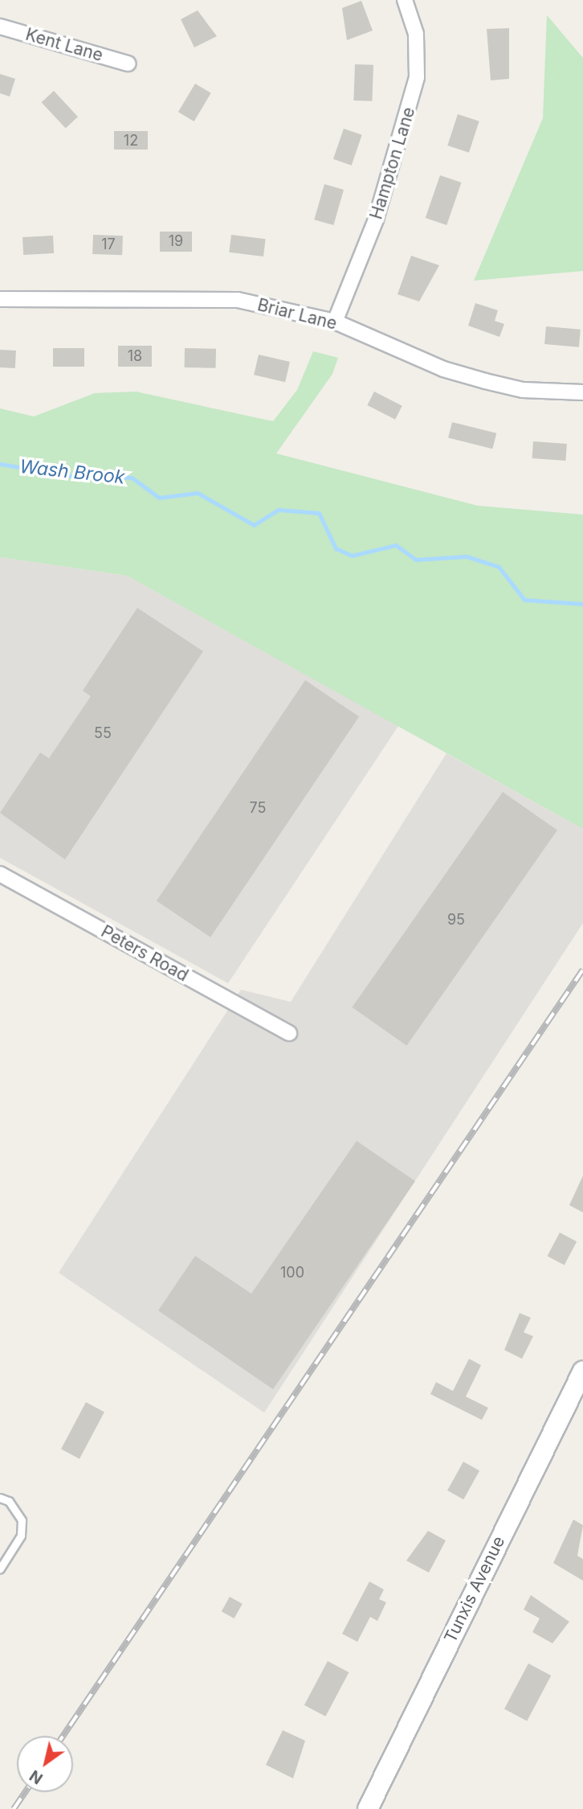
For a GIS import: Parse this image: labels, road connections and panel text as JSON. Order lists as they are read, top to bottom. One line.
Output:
{"streets":{"main road":["Tunxis Avenue"],"street":["Kent Lane","Hampton Lane","Briar Lane","Peters Road"]},"crossings":[["Hampton Lane","Briar Lane"]],"water":["Wash Brook"],"house_numbers":["12","19","17","18","55","75","95","100"],"north":"bottom left"}
